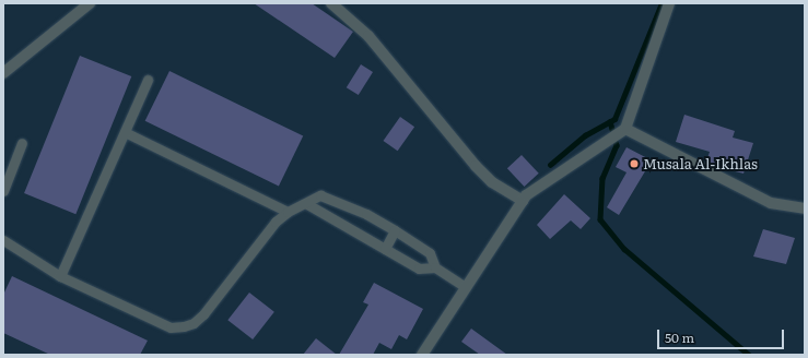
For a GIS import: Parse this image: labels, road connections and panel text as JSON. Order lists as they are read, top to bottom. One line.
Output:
{"places":["Musala Al-Ikhlas"],"scale_bar":"50 m"}
